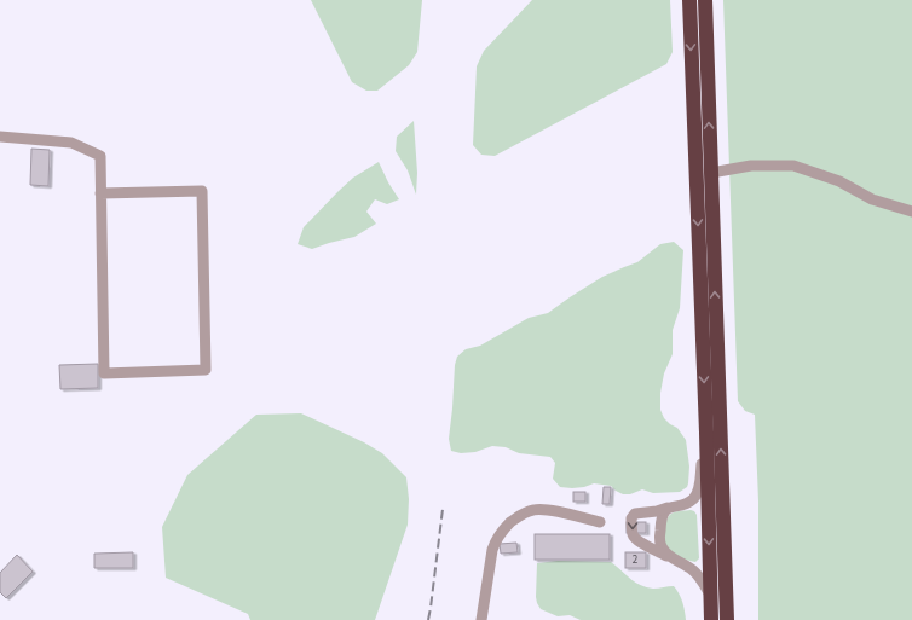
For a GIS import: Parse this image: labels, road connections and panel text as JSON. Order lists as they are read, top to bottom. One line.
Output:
{"house_numbers":["2"]}
